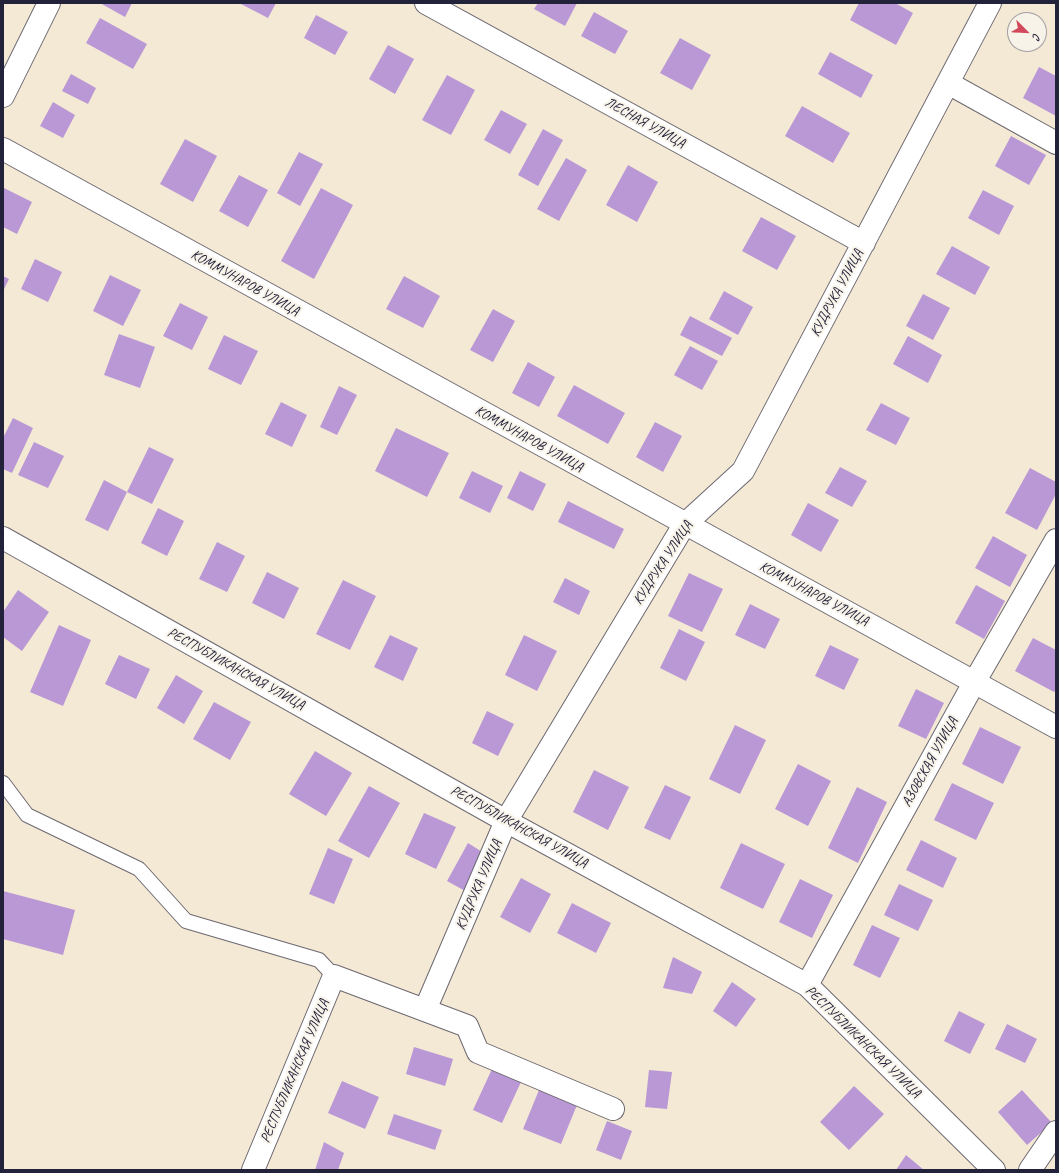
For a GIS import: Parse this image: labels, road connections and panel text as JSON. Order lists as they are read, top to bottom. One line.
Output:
{"streets":{"street":["ЛЕСНАЯ УЛИЦА","КОММУНАРОВ УЛИЦА","КУДРУКА УЛИЦА","РЕСПУБЛИКАНСКАЯ УЛИЦА","АЗОВСКАЯ УЛИЦА"]},"crossings":[["ЛЕСНАЯ УЛИЦА","КУДРУКА УЛИЦА"],["КОММУНАРОВ УЛИЦА","КУДРУКА УЛИЦА"],["КОММУНАРОВ УЛИЦА","АЗОВСКАЯ УЛИЦА"],["КУДРУКА УЛИЦА","РЕСПУБЛИКАНСКАЯ УЛИЦА"],["РЕСПУБЛИКАНСКАЯ УЛИЦА","АЗОВСКАЯ УЛИЦА"]],"north":"bottom right"}
